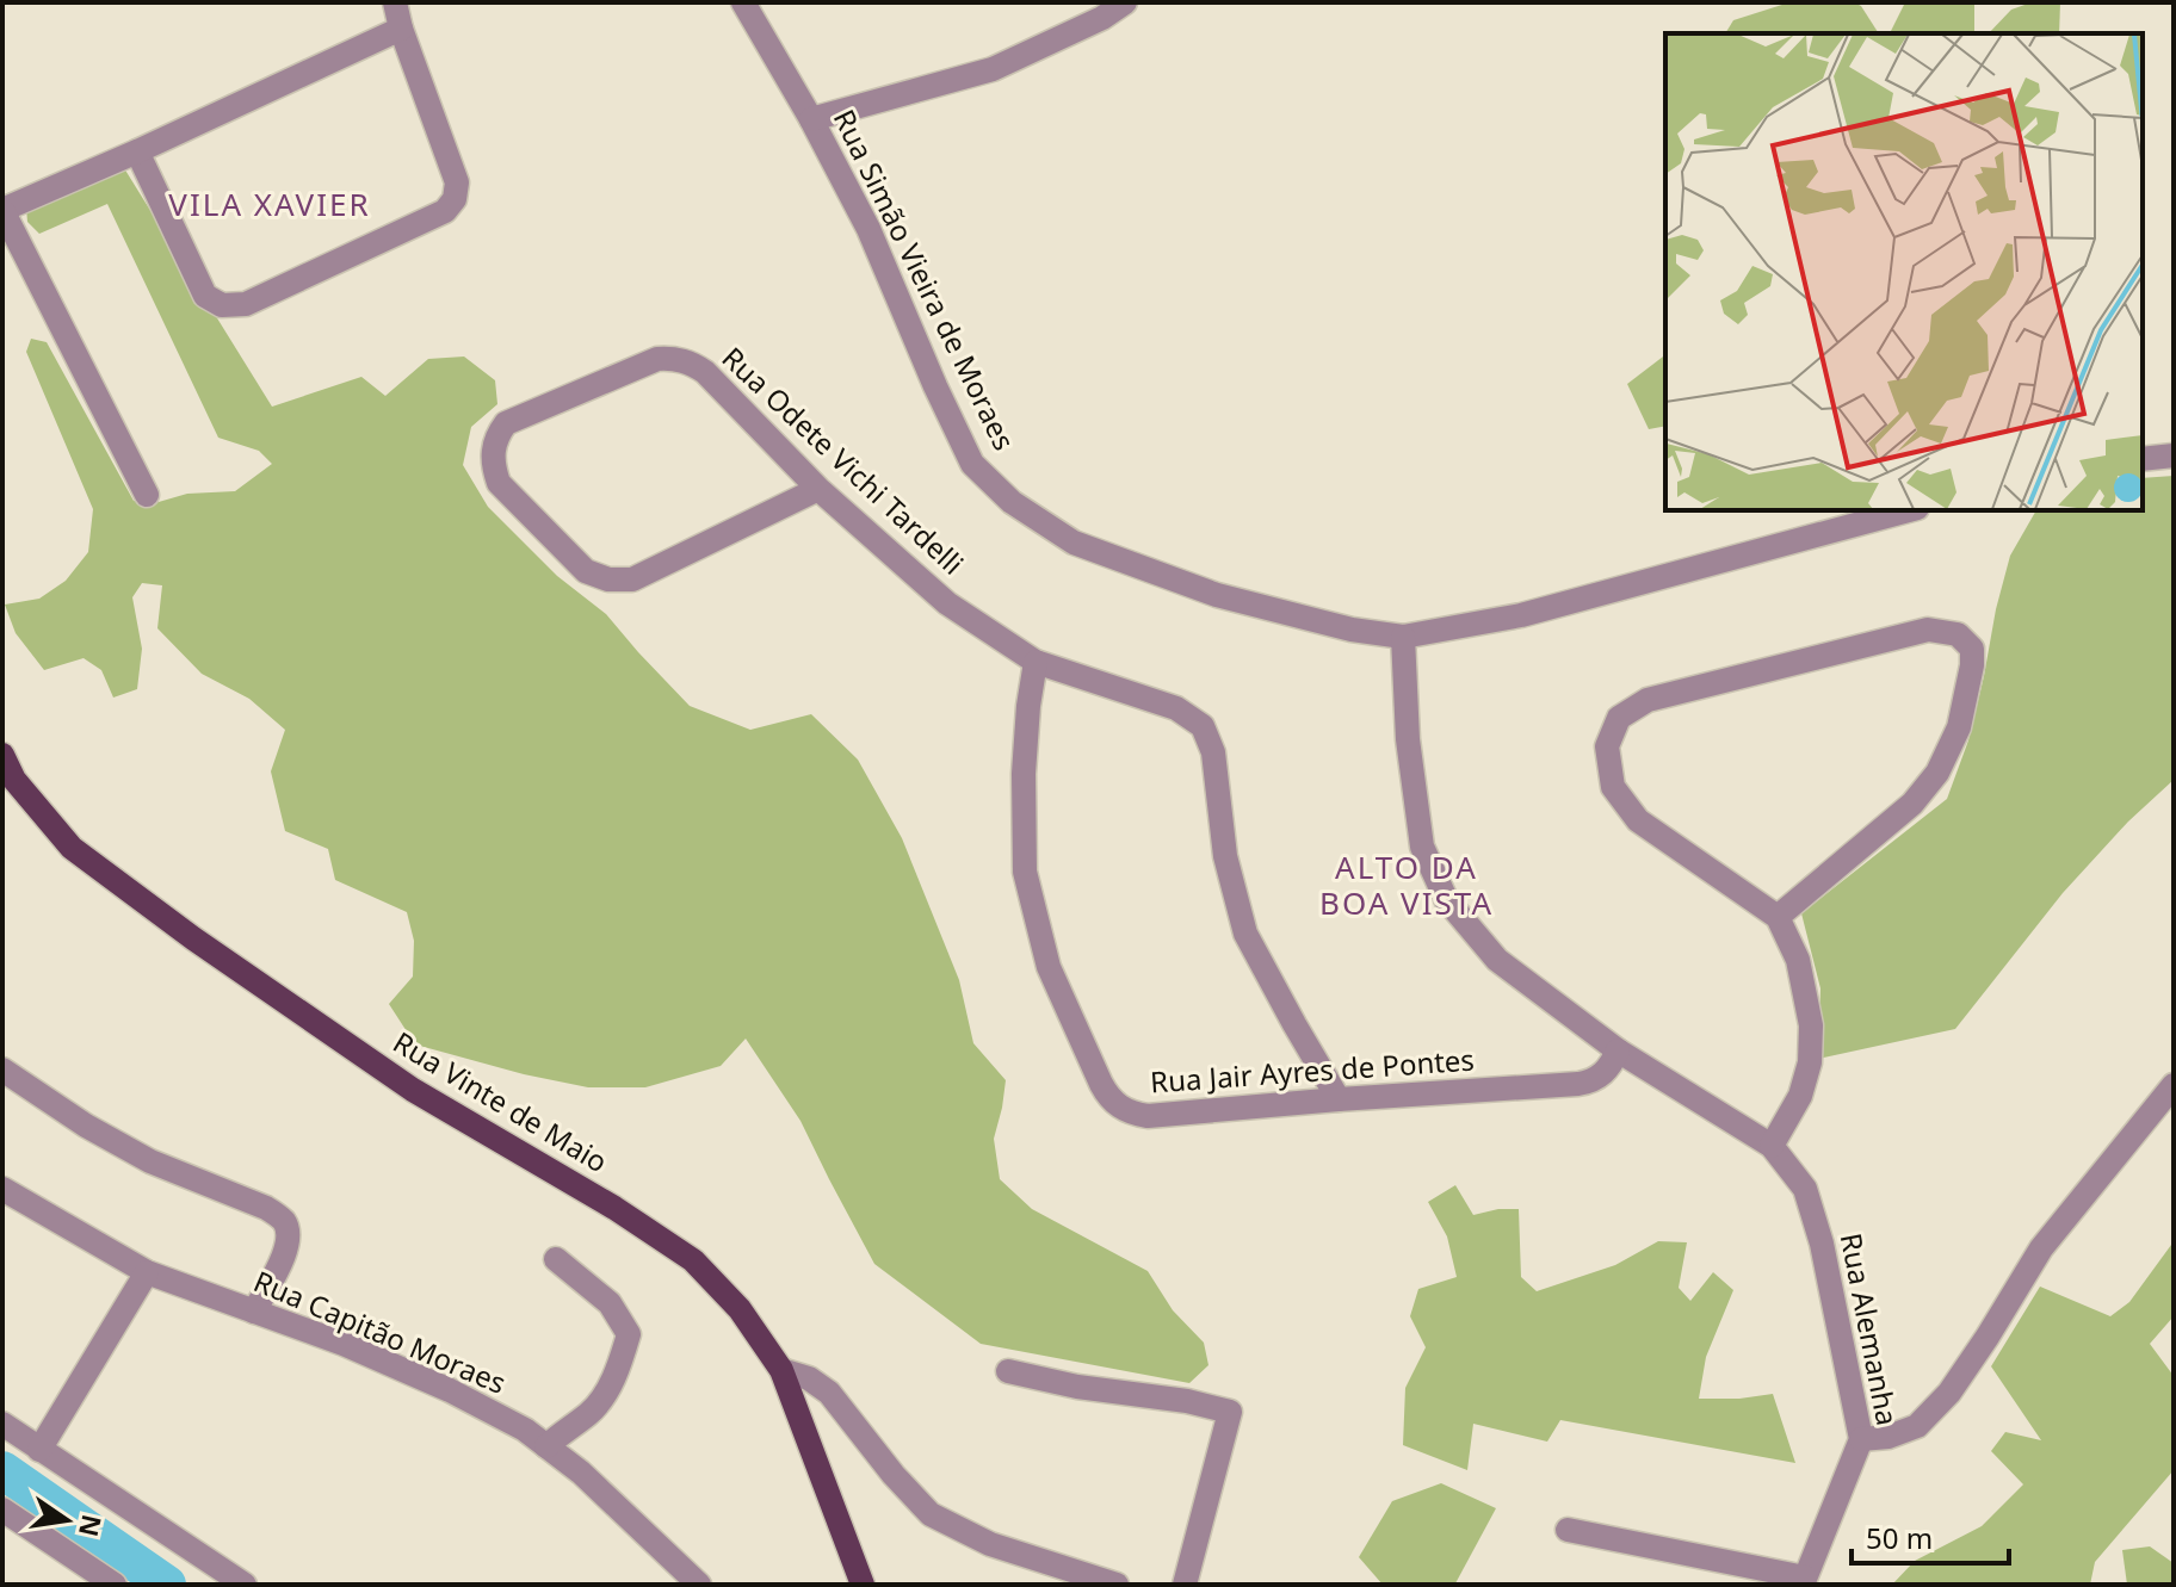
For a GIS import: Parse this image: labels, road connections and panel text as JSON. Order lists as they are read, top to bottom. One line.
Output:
{"streets":{"main road":["Rua Vinte de Maio"],"street":["Rua Simão Vieira de Moraes","Rua Odete Vichi Tardelli","Rua Jair Ayres de Pontes","Rua Alemanha","Rua Capitão Moraes"]},"crossings":[["Rua Odete Vichi Tardelli","Rua Jair Ayres de Pontes"]],"districts":["VILA XAVIER","ALTO DA BOA VISTA"],"scale_bar":"50 m","north":"right"}
